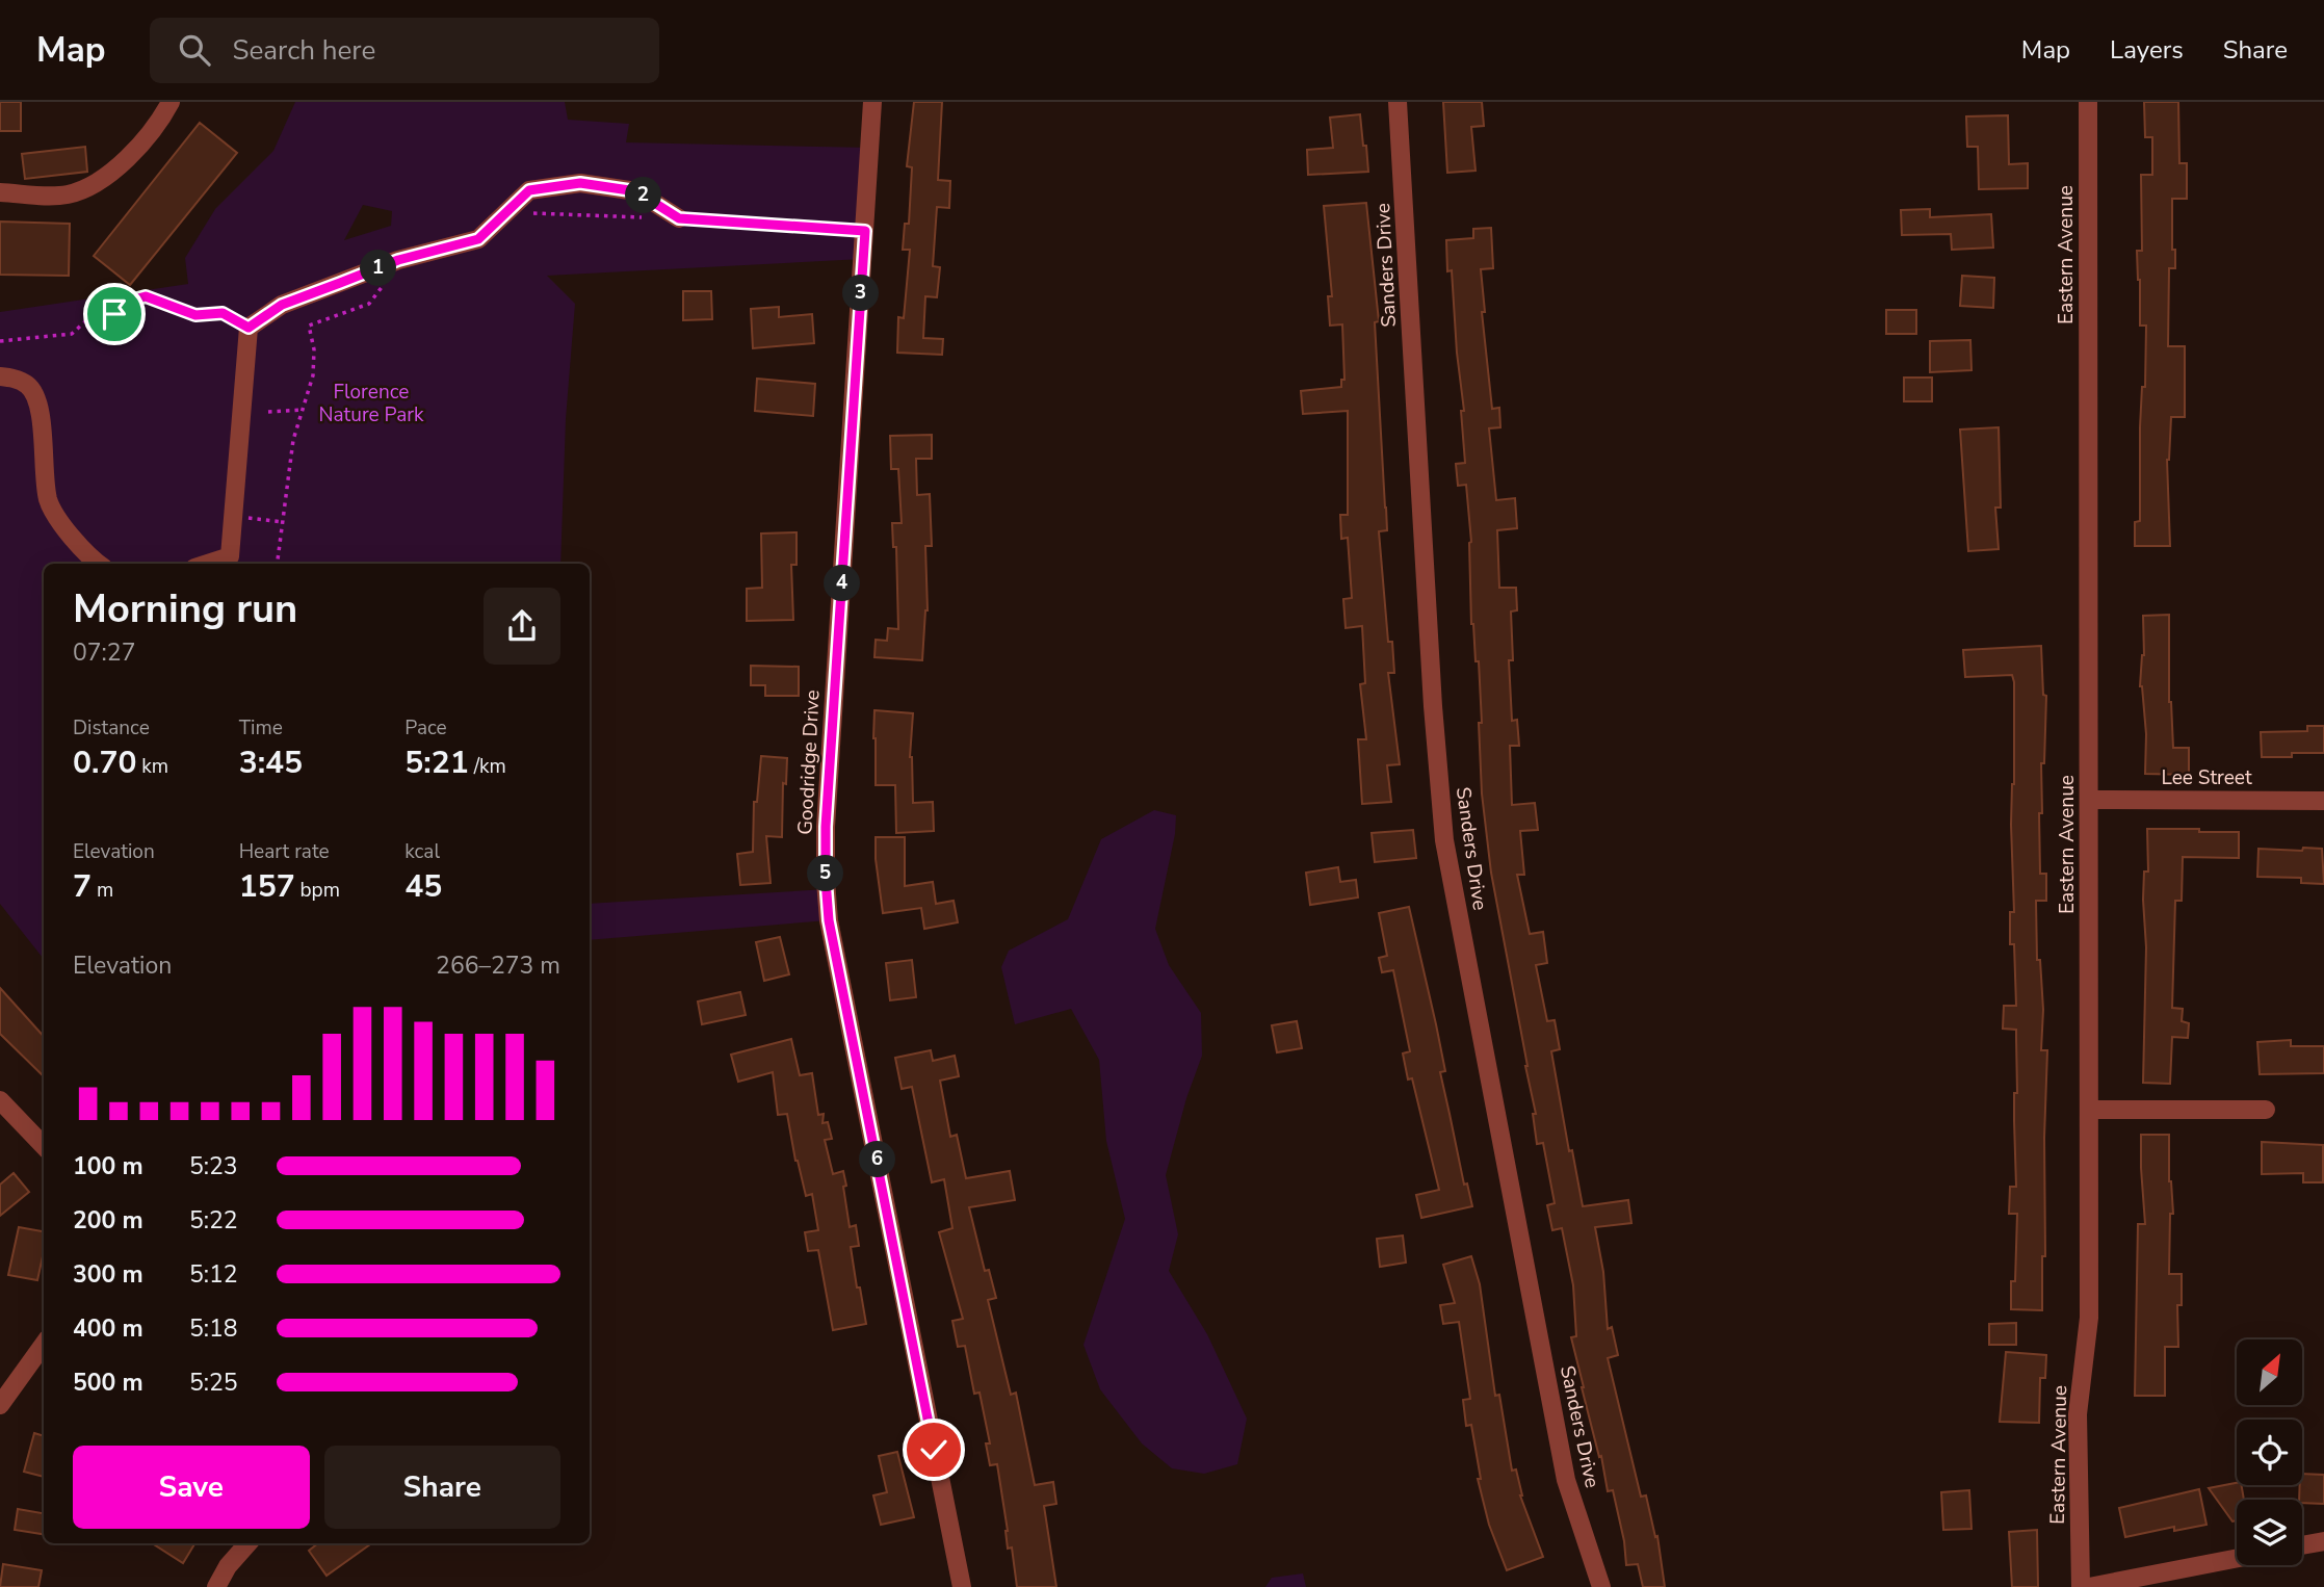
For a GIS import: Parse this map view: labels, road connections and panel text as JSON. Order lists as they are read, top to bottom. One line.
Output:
{"streets":{"street":["Eastern Avenue","Sanders Drive","Goodridge Drive","Lee Street"]},"crossings":[["Eastern Avenue","Lee Street"]],"parks":["Florence Nature Park"],"north":"top right","page":{"header":"Map","search":"Search here","nav":["Map","Layers","Share"],"pins":["2","1","3","4","5","6"],"heading":["Morning run","07:27"],"stats":[["Distance","0.70 km"],["Time","3:45"],["Pace","5:21 /km"],["Elevation","7 m"],["Heart rate","157 bpm"],["kcal","45"]],"chart":["Elevation","266–273 m"],"list":[{"name":"100 m","note":"5:23"},{"name":"200 m","note":"5:22"},{"name":"300 m","note":"5:12"},{"name":"400 m","note":"5:18"},{"name":"500 m","note":"5:25"}],"buttons":["Save","Share"]}}
